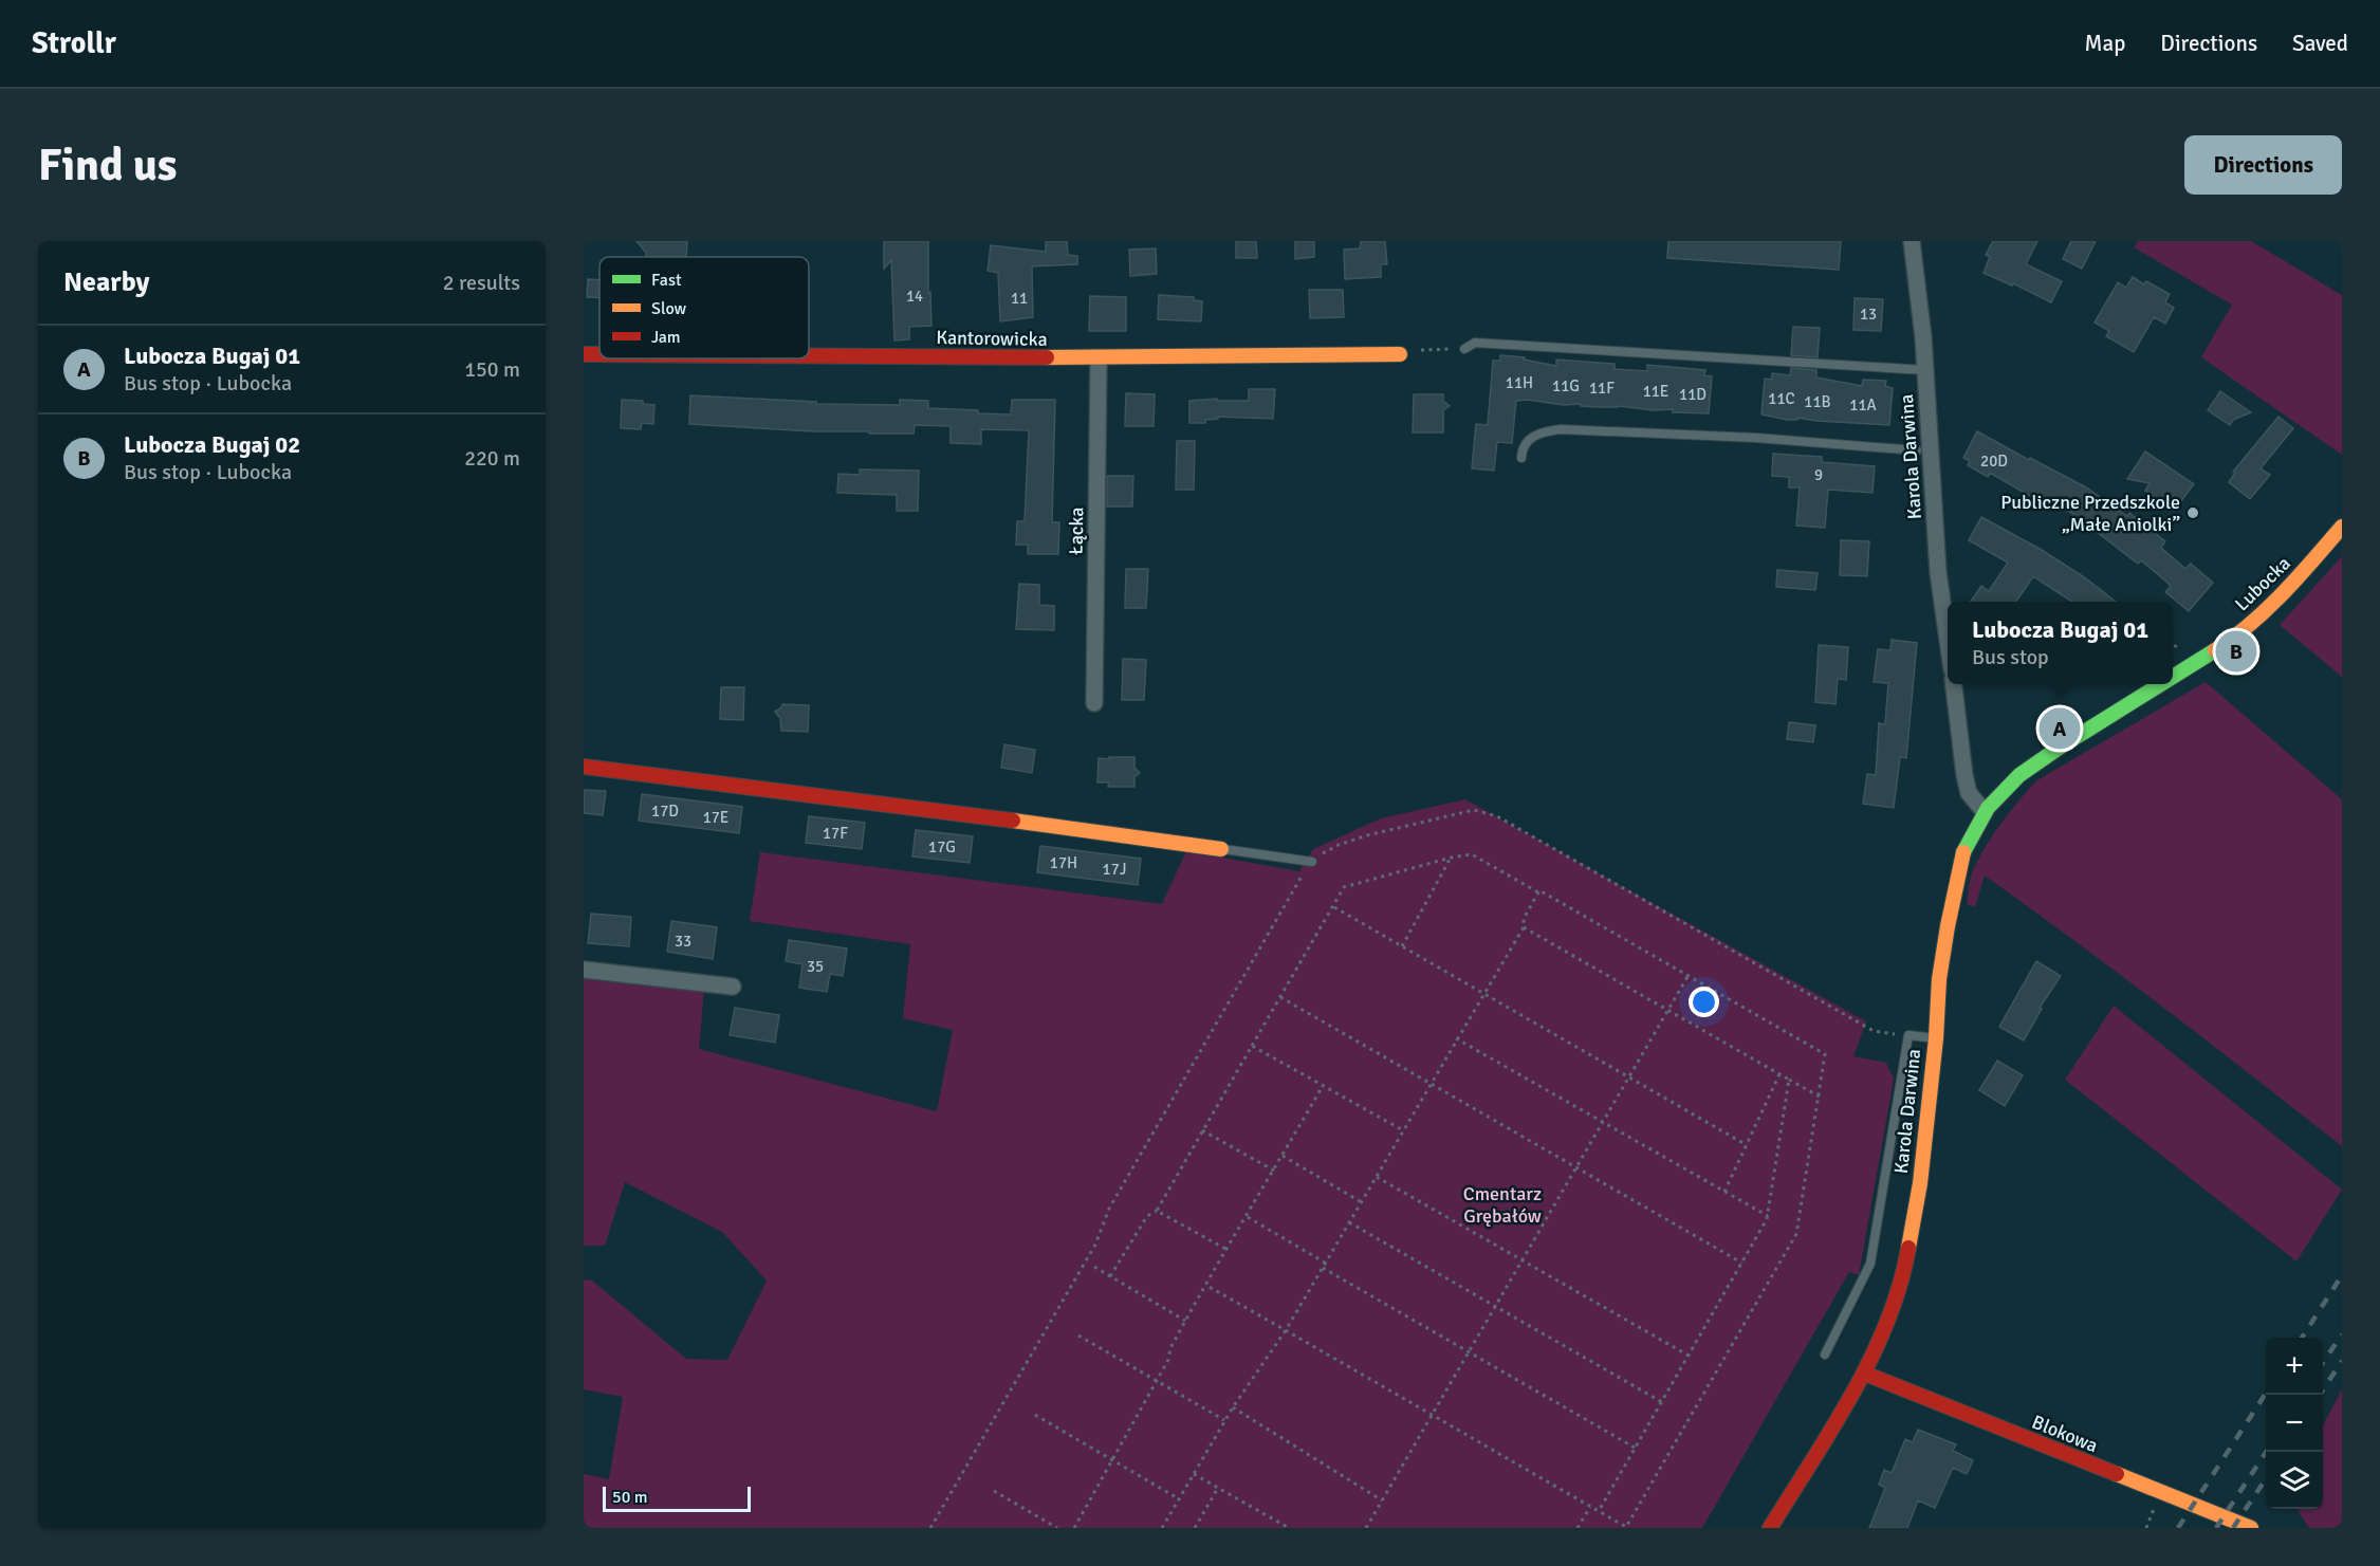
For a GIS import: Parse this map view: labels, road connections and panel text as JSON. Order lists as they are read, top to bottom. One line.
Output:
{"streets":{"street":["Kantorowicka","Karola Darwina","Łącka","Lubocka","Blokowa"]},"crossings":[["Kantorowicka","Łącka"],["Karola Darwina","Lubocka"],["Karola Darwina","Blokowa"]],"parks":["Cmentarz Grębałów"],"places":["Publiczne Przedszkole „Małe Aniolki”"],"house_numbers":["14","11","13","11H","11G","11F","11E","11D","11C","11B","11A","20D","9","17D","17E","17F","17G","17H","17J","33","35"],"legend":["Fast","Slow","Jam"],"scale_bar":"50 m","page":{"header":"Strollr","nav":["Map","Directions","Saved"],"buttons":"Directions","title":"Find us","heading":["Nearby","2 results"],"list":[{"mark":"A","name":"Lubocza Bugaj 01","note":"Bus stop · Lubocka","value":"150 m"},{"mark":"B","name":"Lubocza Bugaj 02","note":"Bus stop · Lubocka","value":"220 m"}],"popup":["Lubocza Bugaj 01","Bus stop"],"pins":["B","A"],"map_buttons":["+","−"],"scale":"50 m"}}
